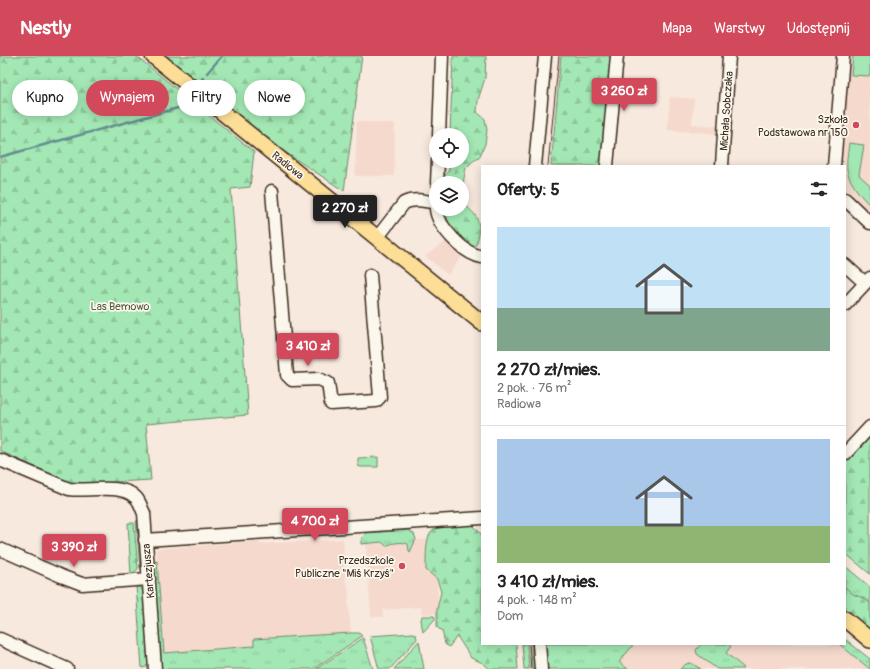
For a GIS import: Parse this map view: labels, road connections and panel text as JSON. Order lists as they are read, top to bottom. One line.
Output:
{"streets":{"main road":["Radiowa"],"street":["Michała Sobczaka","Kartezjusza"]},"parks":["Las Bemowo"],"places":["Szkoła Podstawowa nr 150","Przedszkole Publiczne \"Miś Krzyś\""],"page":{"header":"Nestly","nav":["Mapa","Warstwy","Udostępnij"],"price":["3 260 zł","2 270 zł","3 410 zł","4 700 zł","3 390 zł"],"chip":["Kupno","Wynajem","Filtry","Nowe"],"heading":"Oferty: 5","list":[{"name":"2 270 zł/mies.","note":"2 pok. · 76 m² · Radiowa"},{"name":"3 410 zł/mies.","note":"4 pok. · 148 m² · Dom"}]}}
